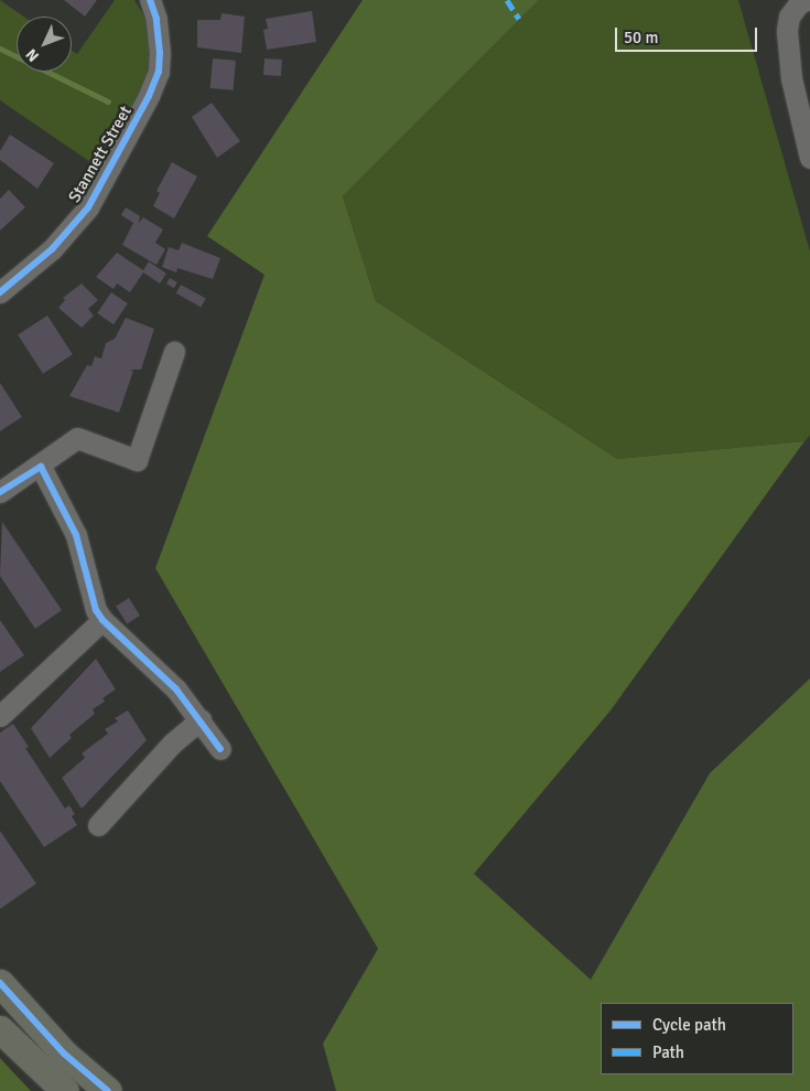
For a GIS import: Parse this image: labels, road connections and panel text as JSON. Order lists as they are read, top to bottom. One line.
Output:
{"streets":{"street":["Stannett Street"]},"legend":["Cycle path","Path"],"scale_bar":"50 m","north":"bottom left"}
